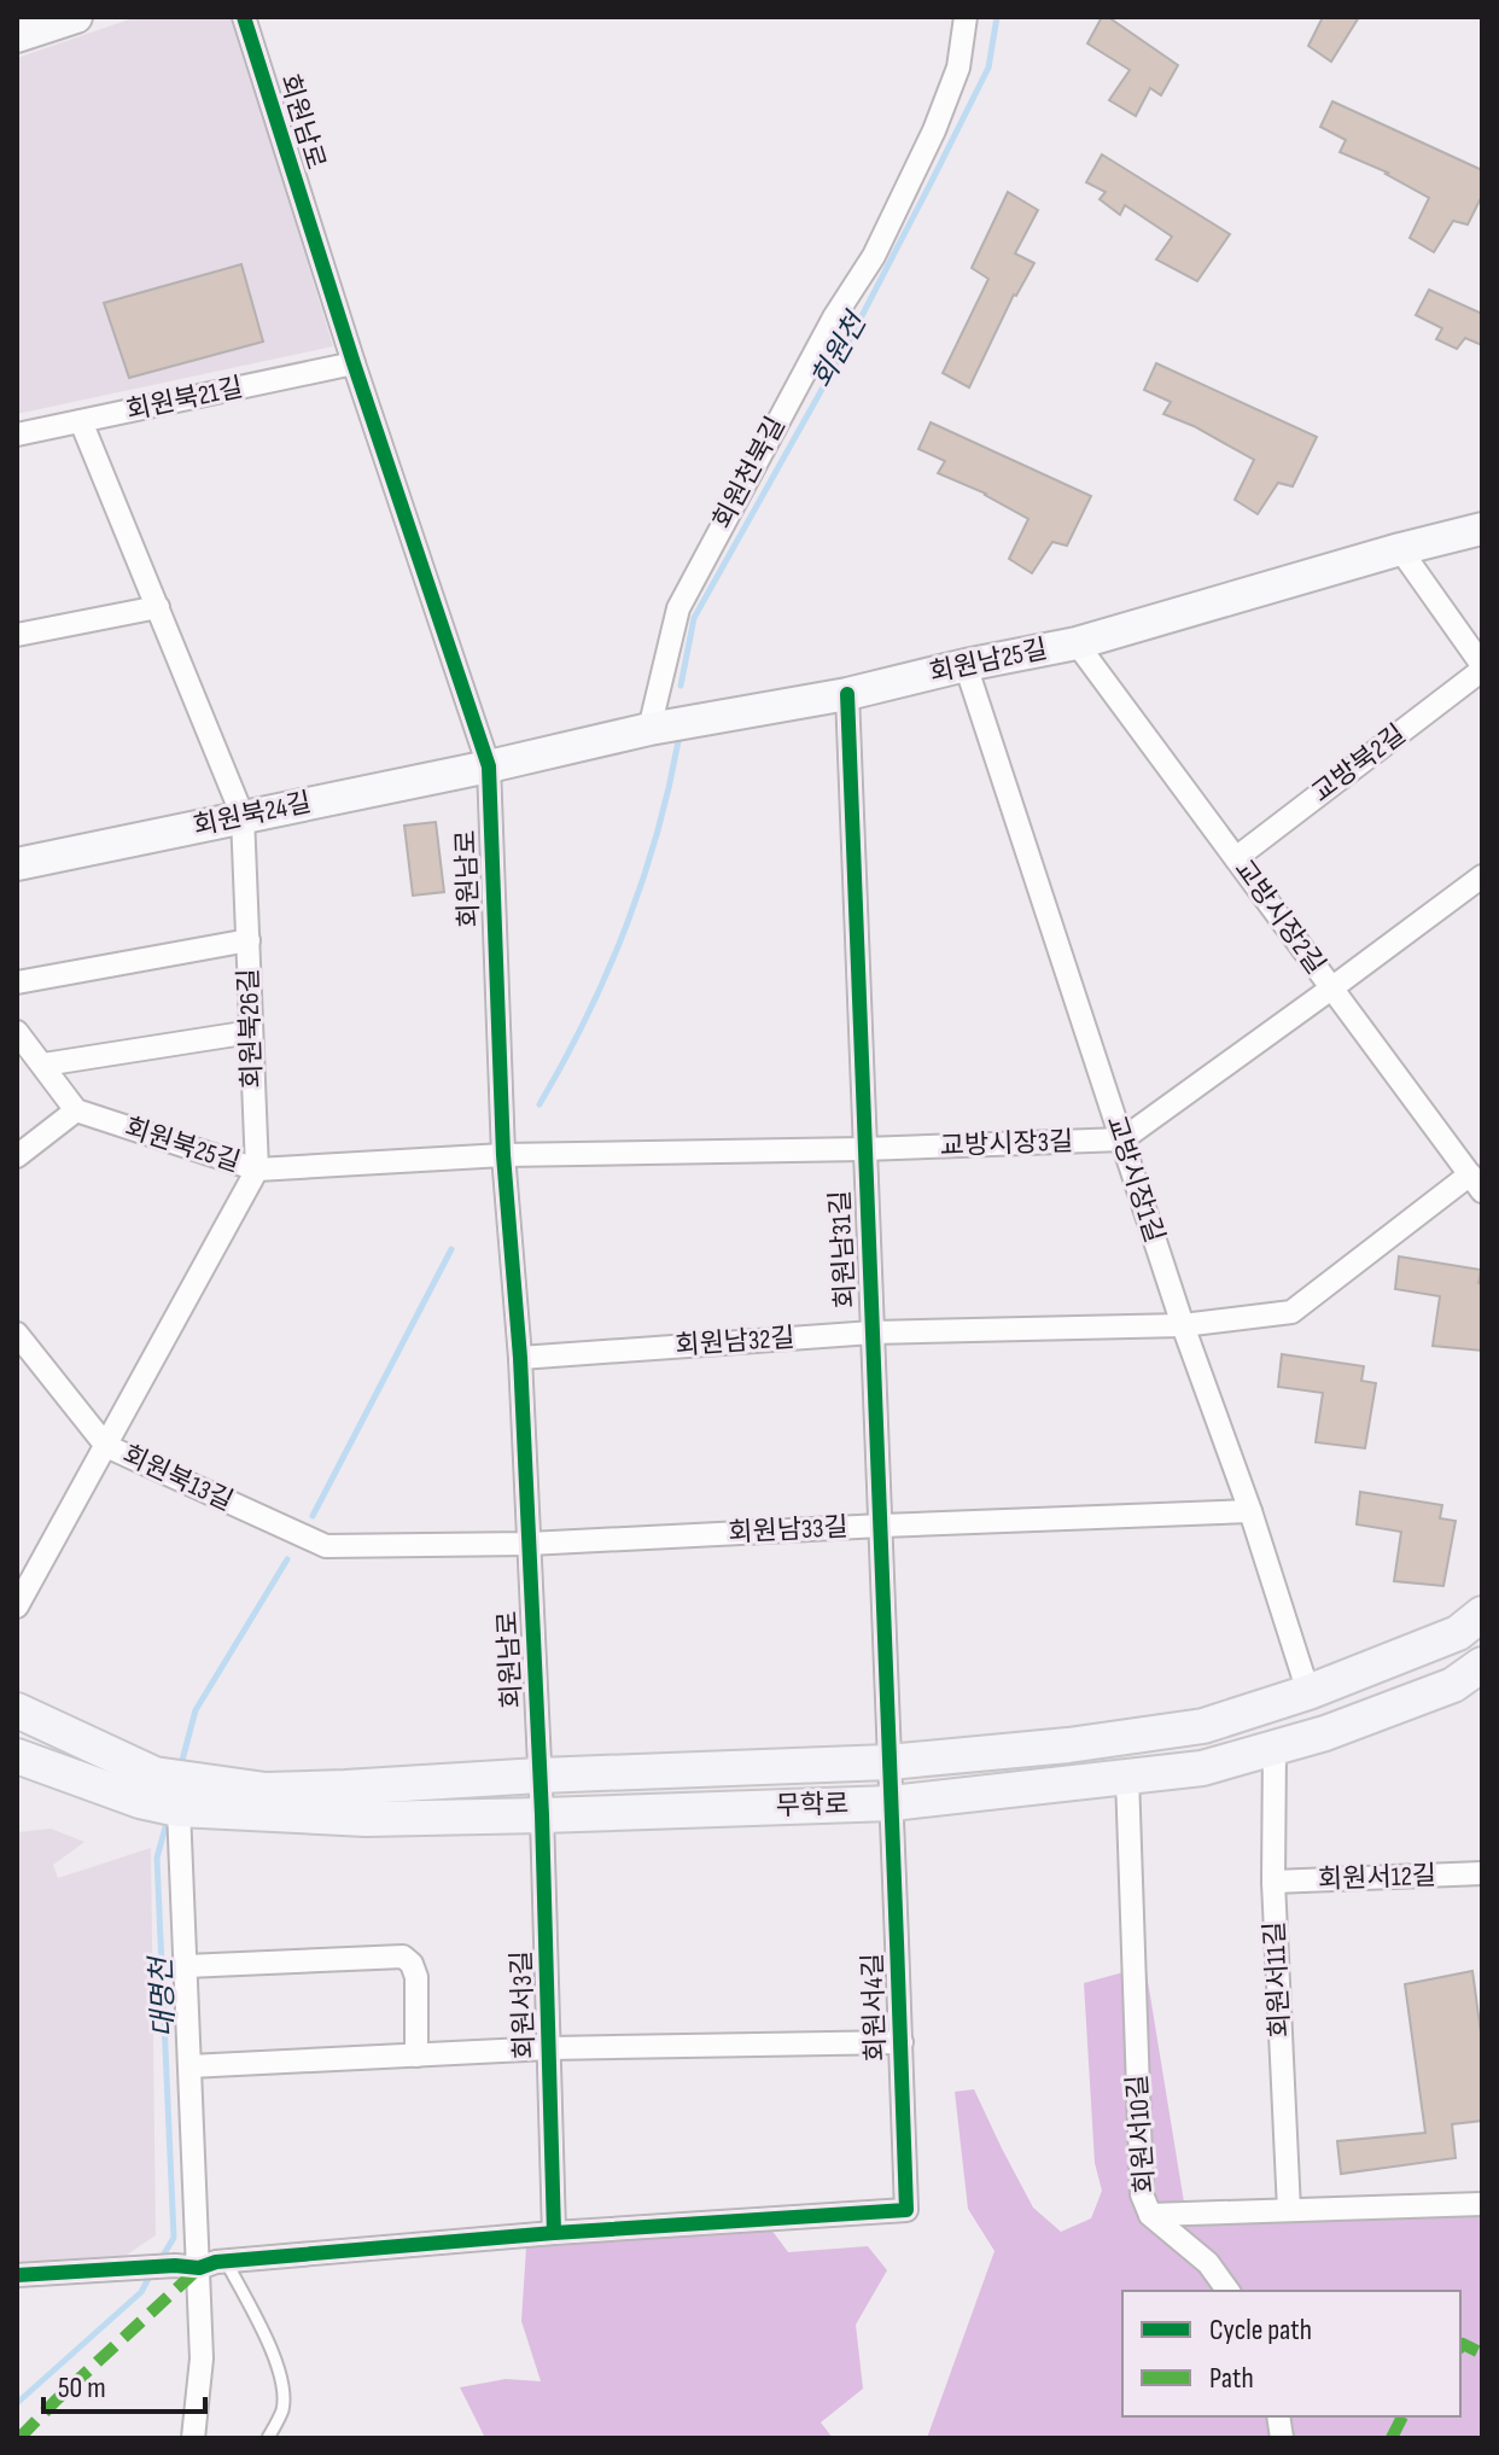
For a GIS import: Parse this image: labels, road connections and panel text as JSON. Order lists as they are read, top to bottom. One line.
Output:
{"streets":{"main road":["회원남25길","회원북24길","무학로"],"street":["회원남로","회원북21길","회원천북길","교방북2길","교방시장2길","회원북26길","교방시장3길","회원북25길","교방시장1길","회원남31길","회원남32길","회원북13길","회원남33길","회원서12길","회원서11길","회원서3길","회원서4길","회원서10길"]},"crossings":[["회원남로","회원북21길"],["회원남로","회원남25길"],["회원남로","회원북24길"],["회원남로","교방시장3길"],["회원남로","회원북25길"],["회원남로","회원남32길"],["회원남로","회원남33길"],["회원남로","무학로"],["회원남로","회원서3길"],["회원북21길","회원북26길"],["회원천북길","회원남25길"],["회원남25길","회원북24길"],["회원남25길","교방시장2길"],["회원남25길","교방시장1길"],["회원남25길","회원남31길"],["교방북2길","교방시장2길"],["회원북24길","회원북26길"],["교방시장2길","회원남32길"],["회원북26길","회원북25길"],["교방시장3길","회원북25길"],["교방시장3길","교방시장1길"],["교방시장3길","회원남31길"],["교방시장1길","회원남32길"],["교방시장1길","회원남33길"],["교방시장1길","무학로"],["회원남31길","회원남32길"],["회원남31길","회원남33길"],["회원남31길","무학로"],["회원남31길","회원서4길"],["회원북13길","회원남33길"],["무학로","회원서11길"],["무학로","회원서3길"],["무학로","회원서4길"],["무학로","회원서10길"],["회원서12길","회원서11길"],["회원서11길","회원서10길"],["회원서3길","회원서4길"]],"water":["회원천","대명천"],"legend":["Cycle path","Path"],"scale_bar":"50 m"}
